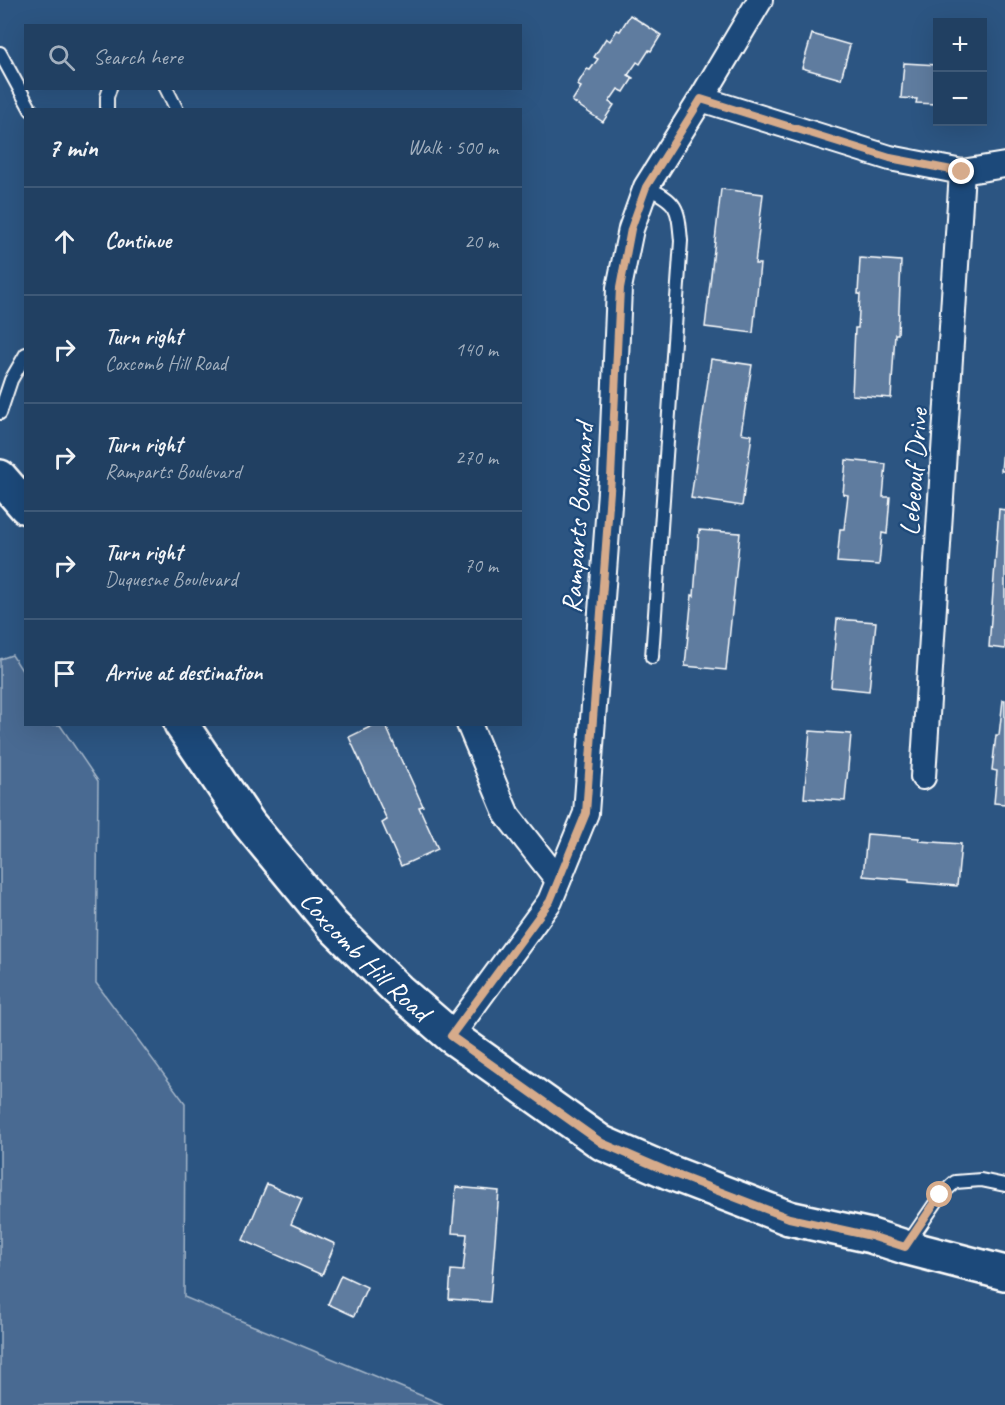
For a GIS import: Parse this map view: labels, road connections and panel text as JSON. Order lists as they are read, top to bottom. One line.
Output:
{"streets":{"main road":["Coxcomb Hill Road"],"street":["Lebeouf Drive","Ramparts Boulevard"]},"crossings":[["Ramparts Boulevard","Coxcomb Hill Road"]],"page":{"map_buttons":["+","−"],"search":"Search here","heading":["7 min","Walk · 500 m"],"list":[["Continue","20 m"],["Turn right","Coxcomb Hill Road","140 m"],["Turn right","Ramparts Boulevard","270 m"],["Turn right","Duquesne Boulevard","70 m"],"Arrive at destination"]}}
